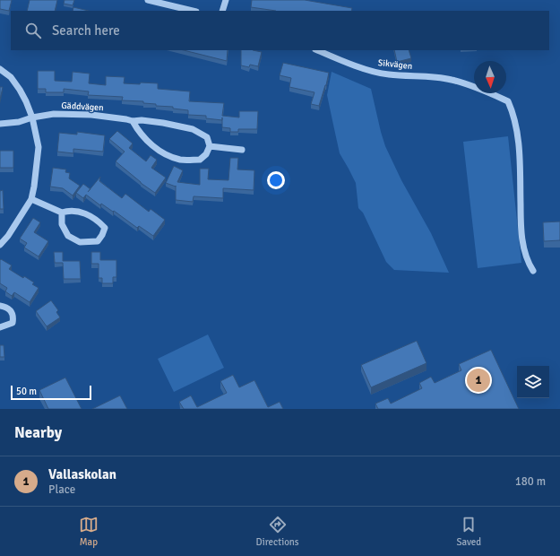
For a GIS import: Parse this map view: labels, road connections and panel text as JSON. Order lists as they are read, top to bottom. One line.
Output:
{"streets":{"street":["Sikvägen","Gäddvägen"]},"scale_bar":"50 m","north":"bottom","page":{"search":"Search here","pins":"1","scale":"50 m","heading":"Nearby","list":[{"mark":"1","name":"Vallaskolan","note":"Place","value":"180 m"}],"nav":["Map","Directions","Saved"]}}
